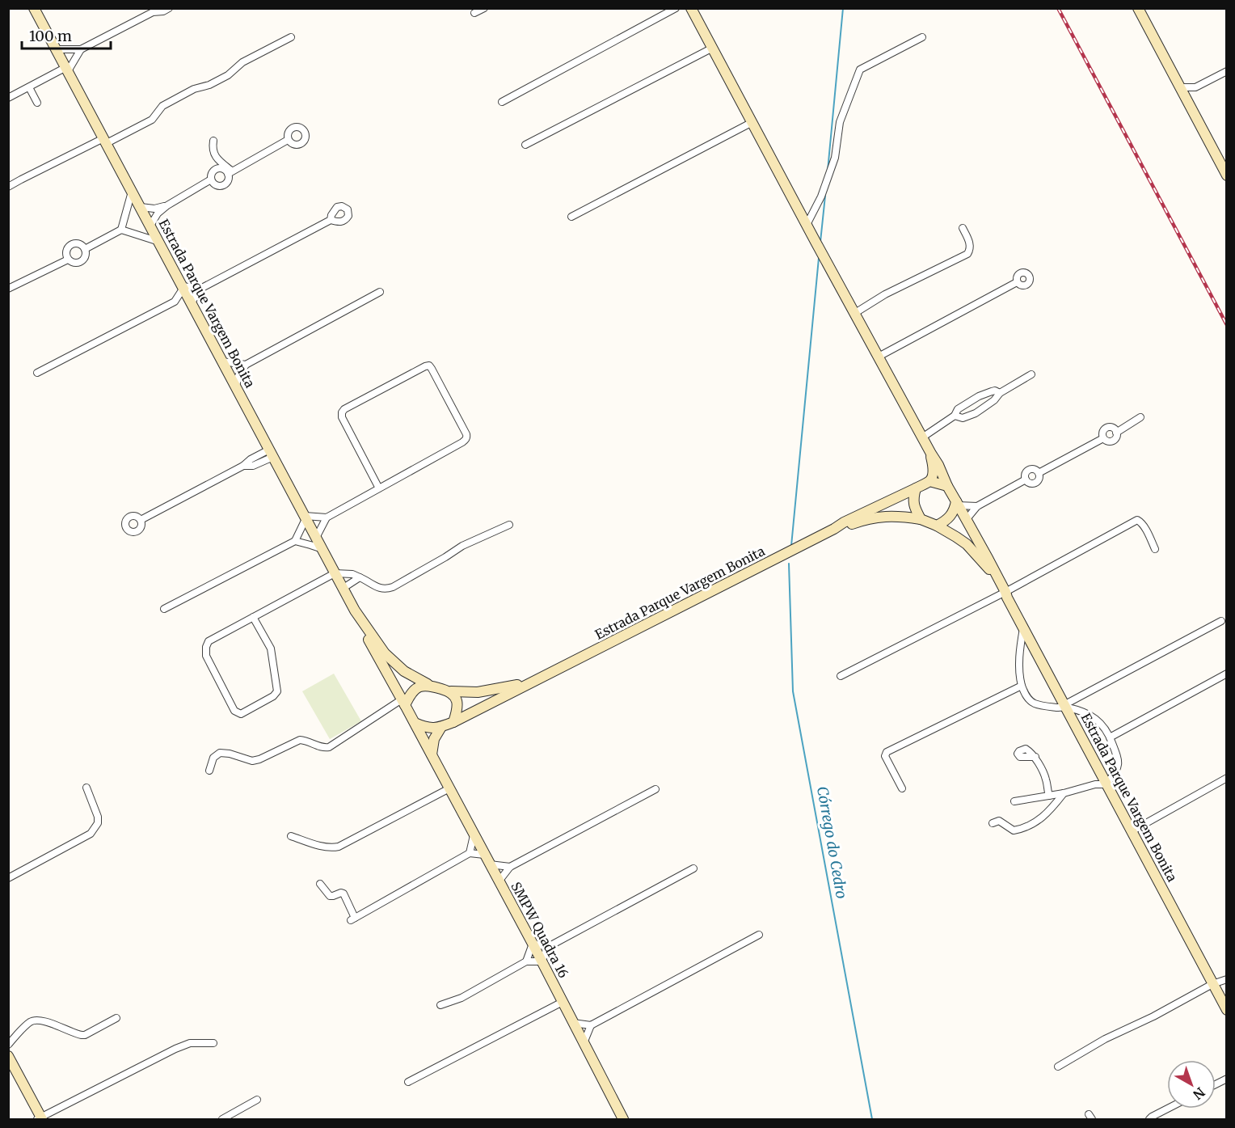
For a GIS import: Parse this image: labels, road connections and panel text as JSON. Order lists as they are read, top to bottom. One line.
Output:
{"streets":{"main road":["Estrada Parque Vargem Bonita","SMPW Quadra 16"]},"crossings":[["Estrada Parque Vargem Bonita","SMPW Quadra 16"]],"water":["Córrego do Cedro"],"scale_bar":"100 m","north":"bottom right"}
